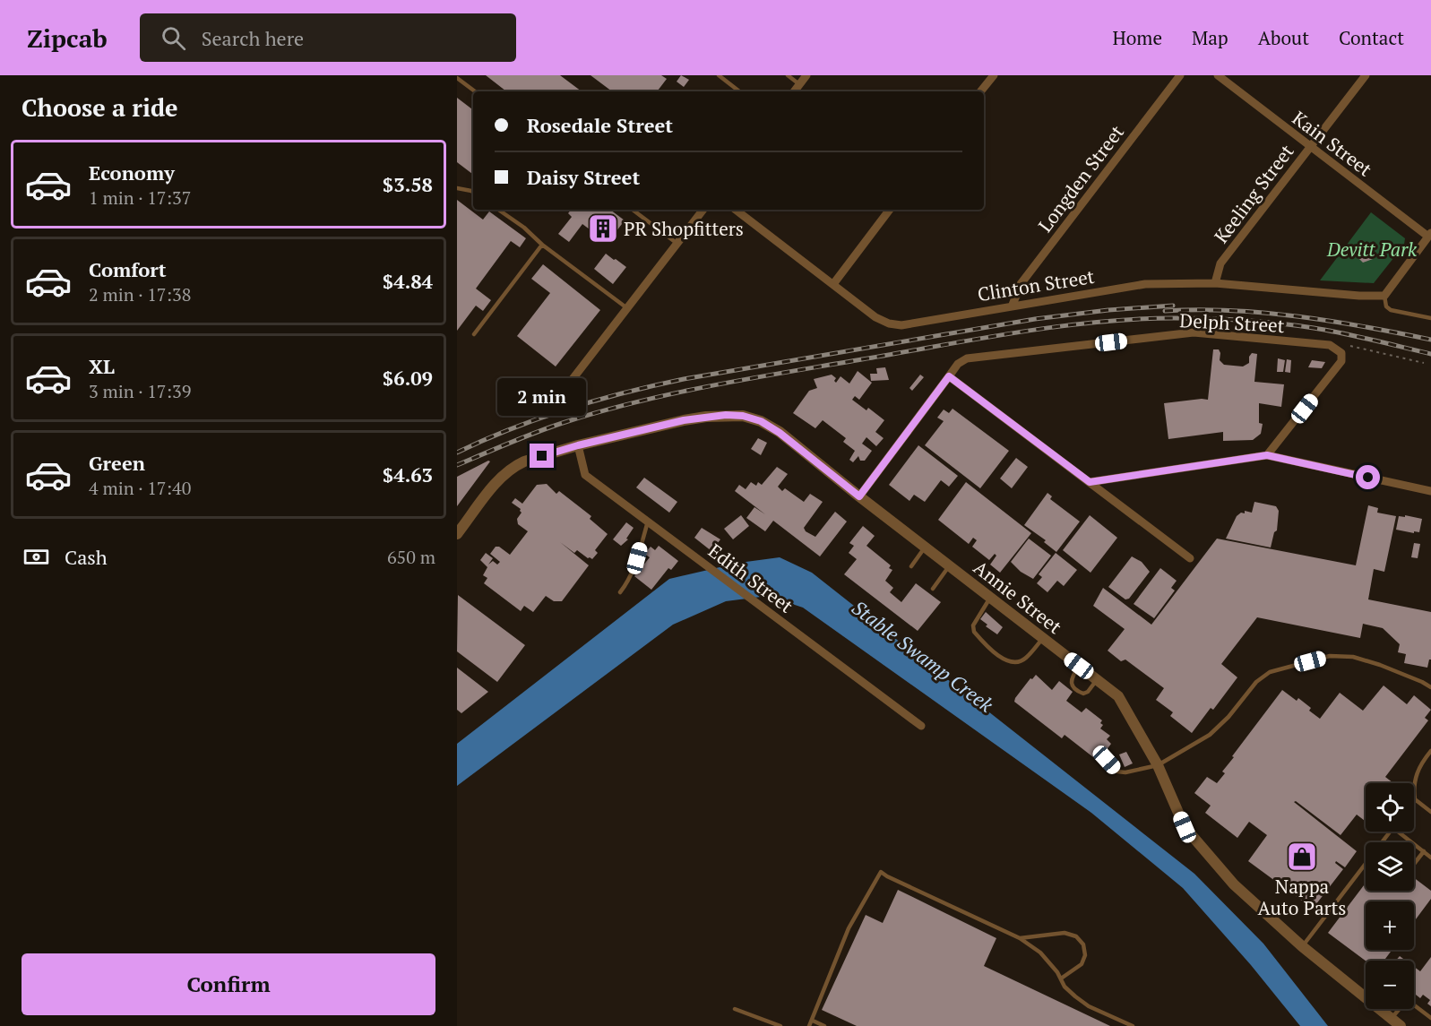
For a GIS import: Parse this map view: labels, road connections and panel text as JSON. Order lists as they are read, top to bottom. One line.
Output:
{"streets":{"street":["Kain Street","Longden Street","Keeling Street","Clinton Street","Delph Street","Edith Street","Annie Street"]},"crossings":[["Kain Street","Keeling Street"],["Longden Street","Clinton Street"],["Keeling Street","Clinton Street"],["Delph Street","Annie Street"],["Edith Street","Annie Street"]],"water":["Stable Swamp Creek"],"parks":["Devitt Park"],"places":{"building":["PR Shopfitters"],"shop":["Nappa Auto Parts"]},"page":{"header":"Zipcab","search":"Search here","nav":["Home","Map","About","Contact"],"heading":"Choose a ride","banner":["Rosedale Street","Daisy Street"],"list":[{"name":"Economy","note":"1 min · 17:37","value":"$3.58"},{"name":"Comfort","note":"2 min · 17:38","value":"$4.84"},{"name":"XL","note":"3 min · 17:39","value":"$6.09"},{"name":"Green","note":"4 min · 17:40","value":"$4.63"}],"bubble":"2 min","pay":["Cash","650 m"],"map_buttons":["+","−"],"buttons":"Confirm"}}
